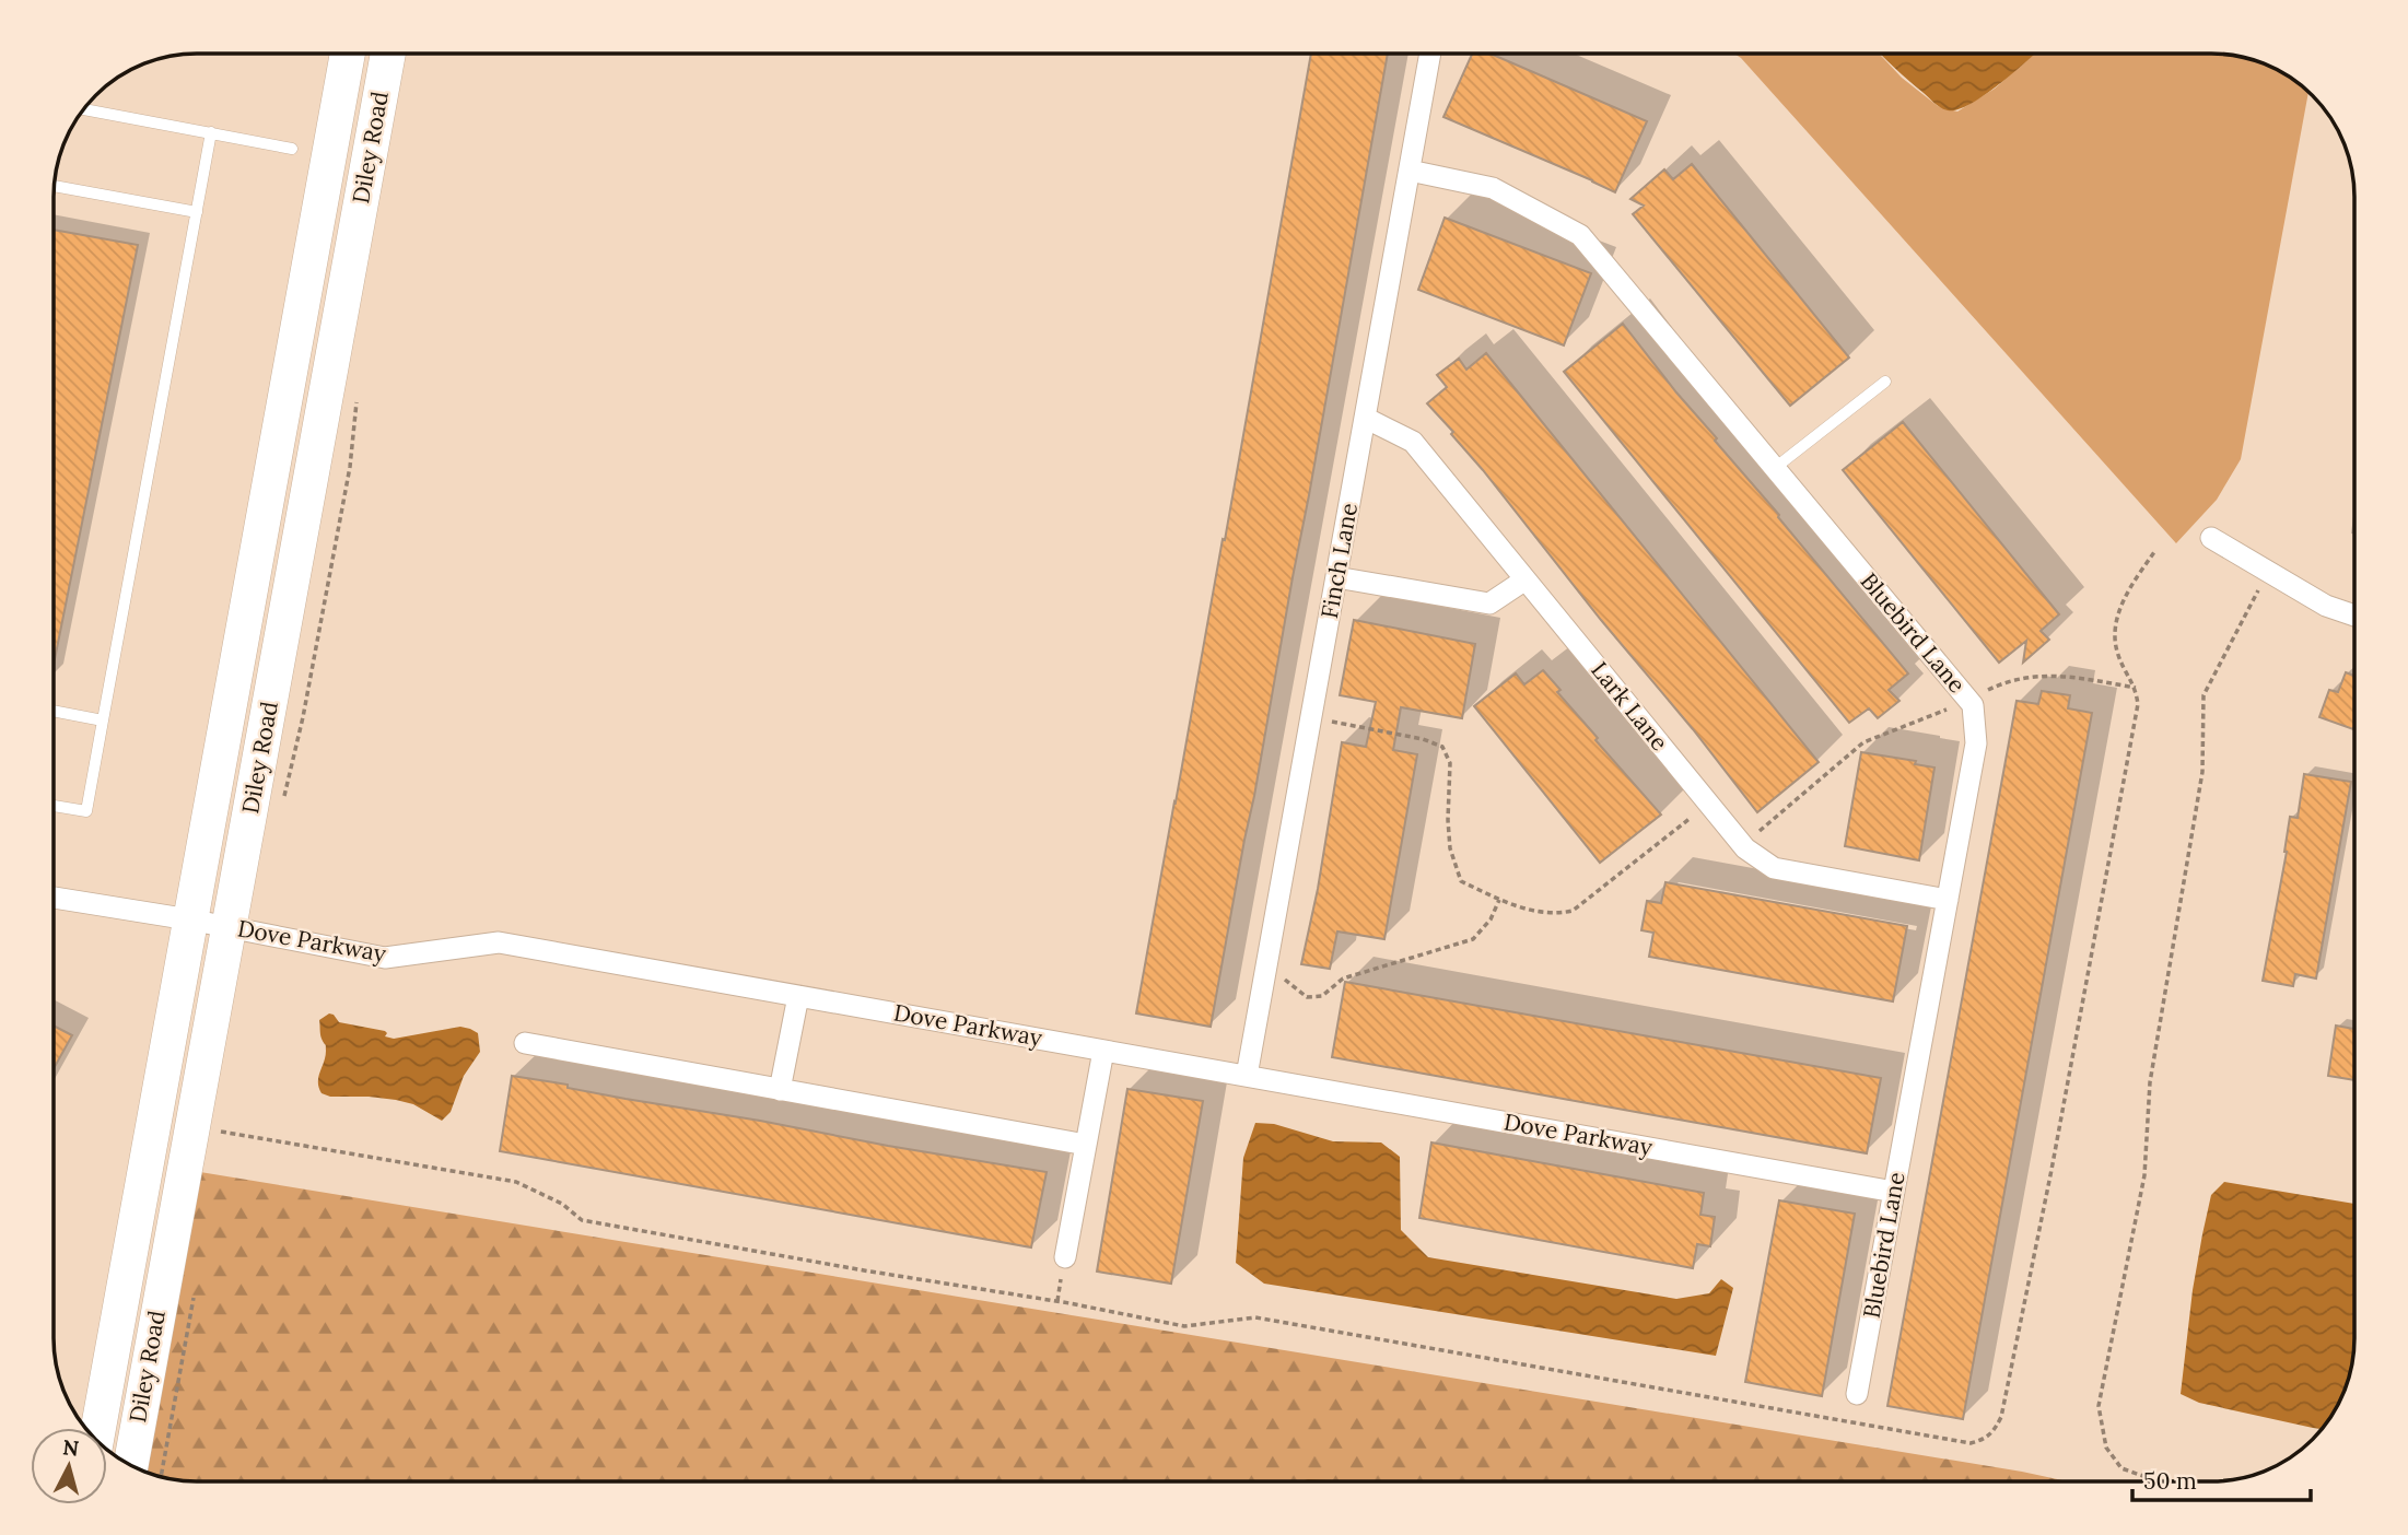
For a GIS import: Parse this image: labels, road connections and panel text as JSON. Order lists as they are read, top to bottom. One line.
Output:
{"streets":{"highway":["Diley Road"],"street":["Finch Lane","Bluebird Lane","Lark Lane","Dove Parkway"]},"crossings":[["Diley Road","Dove Parkway"],["Finch Lane","Bluebird Lane"],["Finch Lane","Lark Lane"],["Finch Lane","Dove Parkway"],["Bluebird Lane","Lark Lane"],["Bluebird Lane","Dove Parkway"]],"scale_bar":"50 m","north":"top"}
